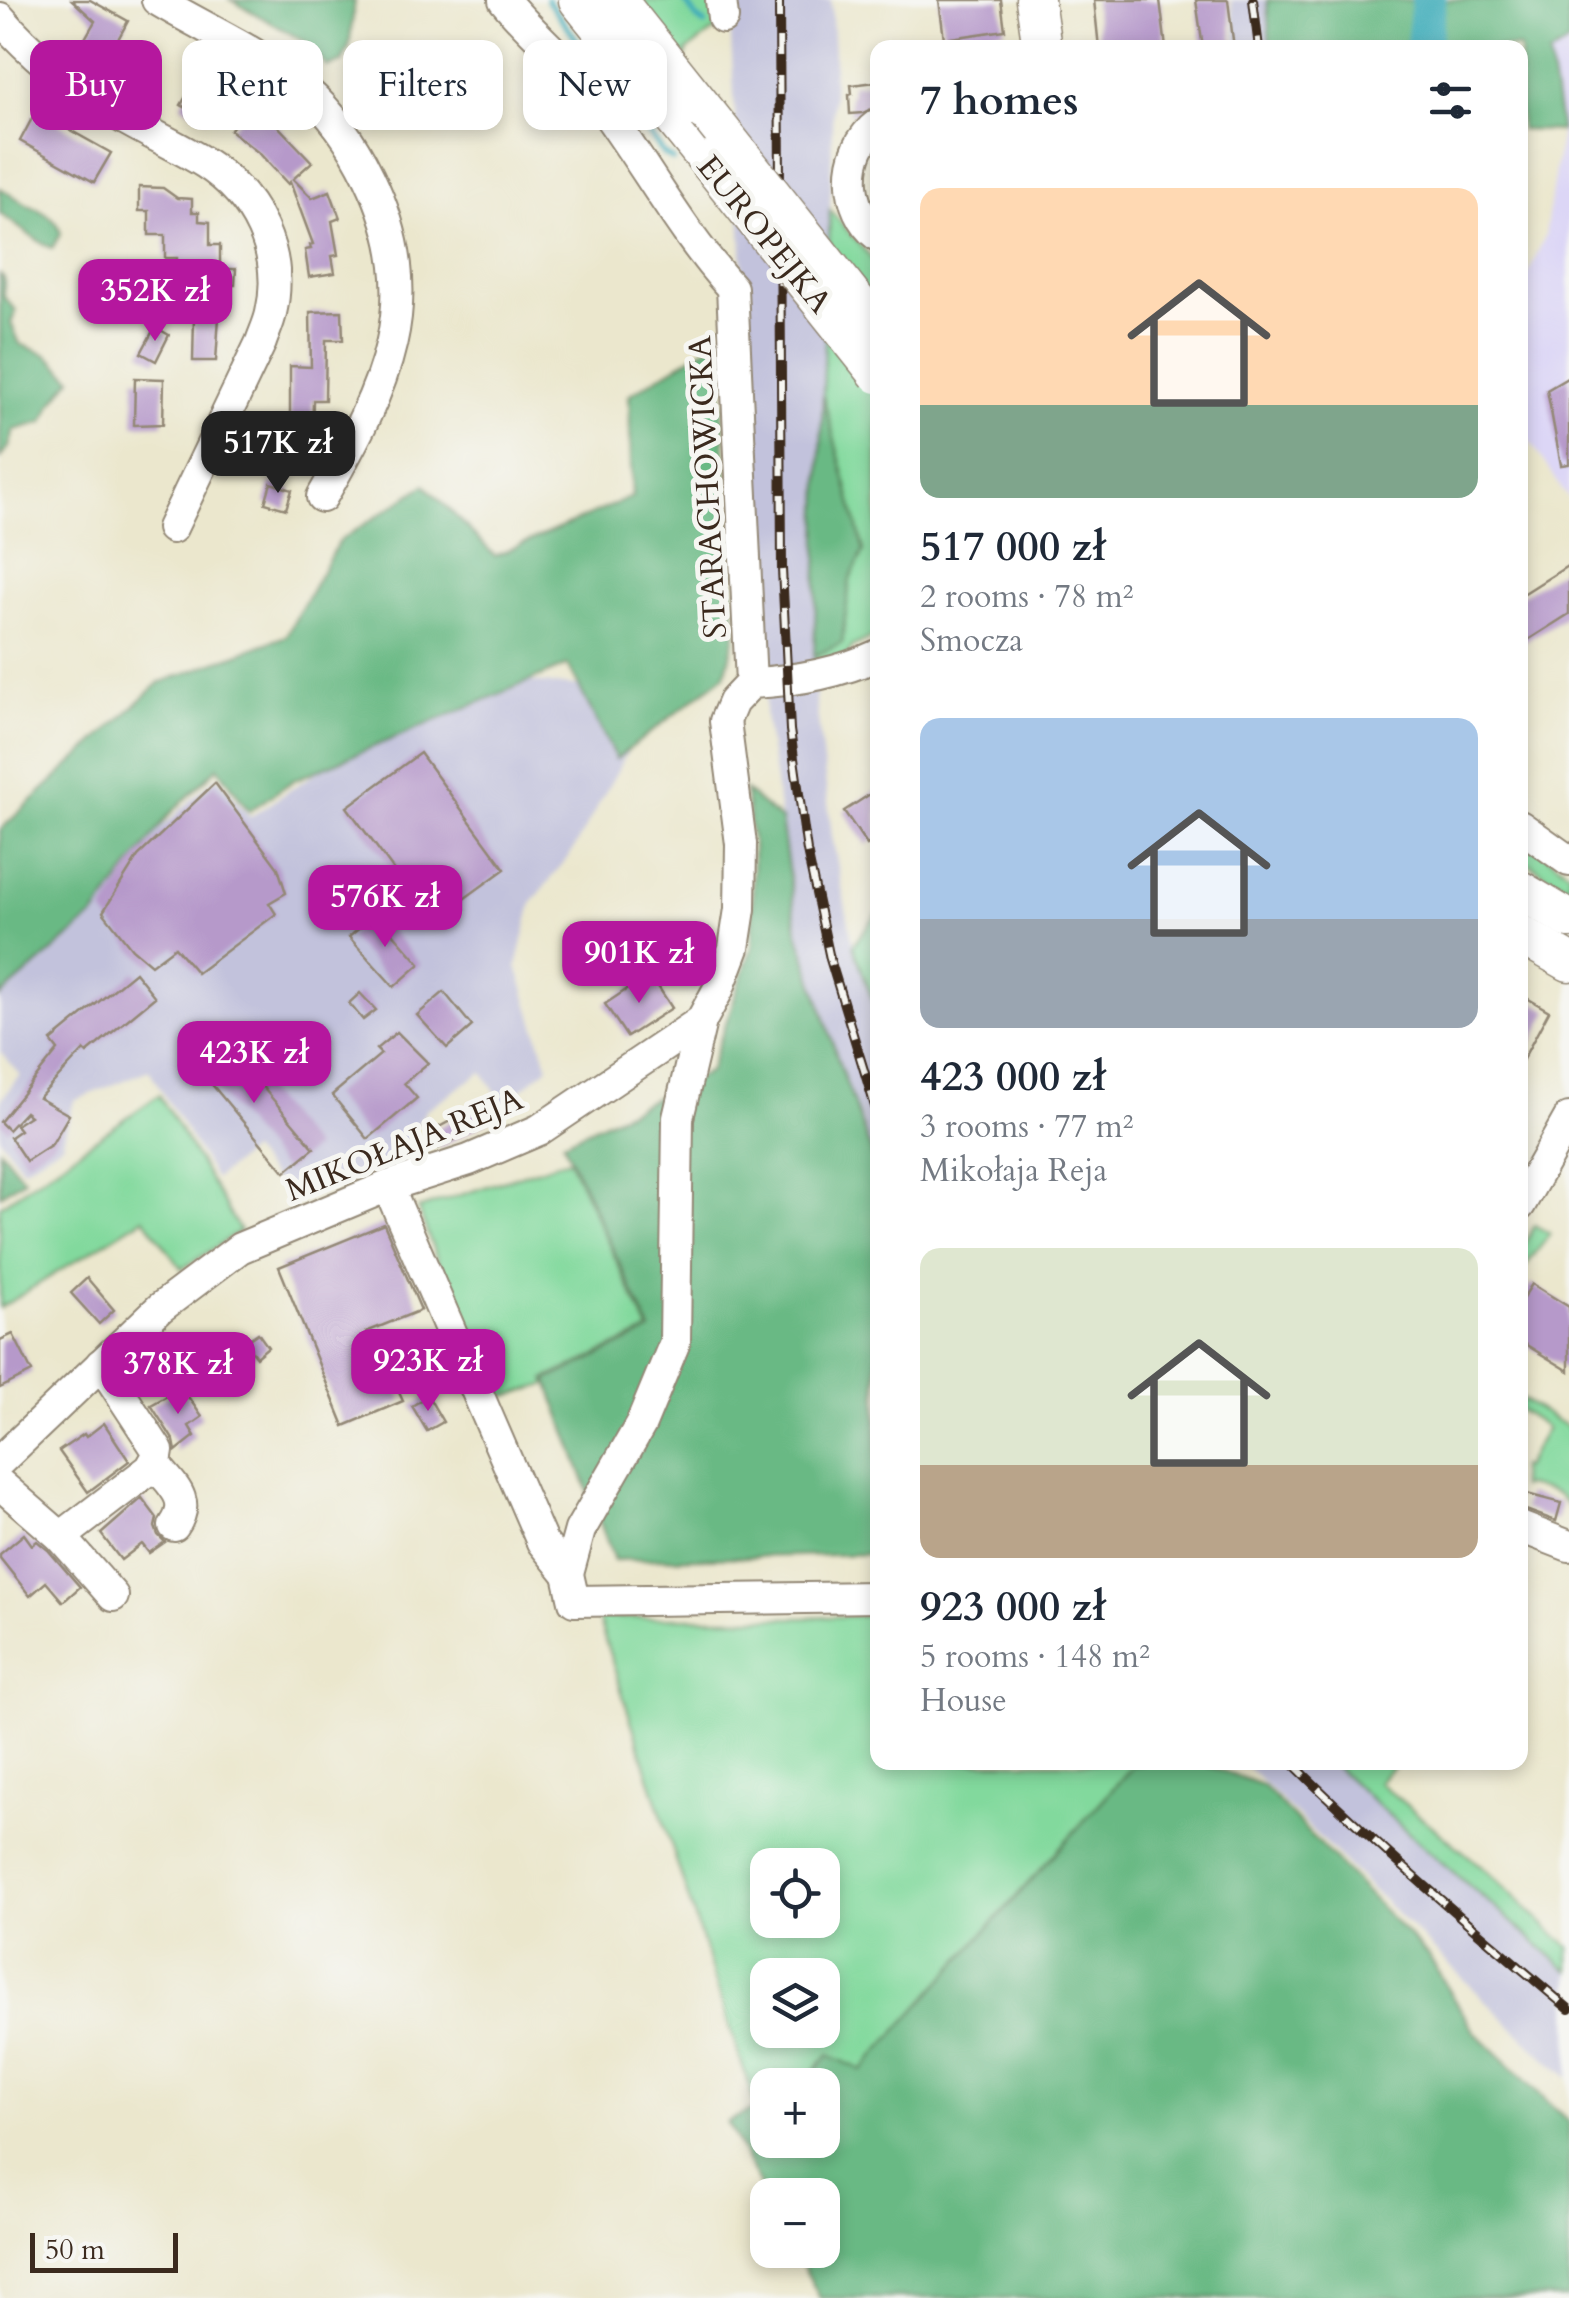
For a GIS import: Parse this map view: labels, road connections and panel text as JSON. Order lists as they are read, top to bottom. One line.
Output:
{"streets":{"main road":["EUROPEJKA"],"street":["STARACHOWICKA","MIKOŁAJA REJA"]},"crossings":[["STARACHOWICKA","MIKOŁAJA REJA"]],"scale_bar":"50 m","page":{"chip":["Buy","Rent","Filters","New"],"heading":"7 homes","list":[{"name":"517 000 zł","note":"2 rooms · 78 m² · Smocza"},{"name":"423 000 zł","note":"3 rooms · 77 m² · Mikołaja Reja"},{"name":"923 000 zł","note":"5 rooms · 148 m² · House"}],"price":["352K zł","517K zł","576K zł","901K zł","423K zł","923K zł","378K zł"],"map_buttons":["+","−"],"scale":"50 m"}}
